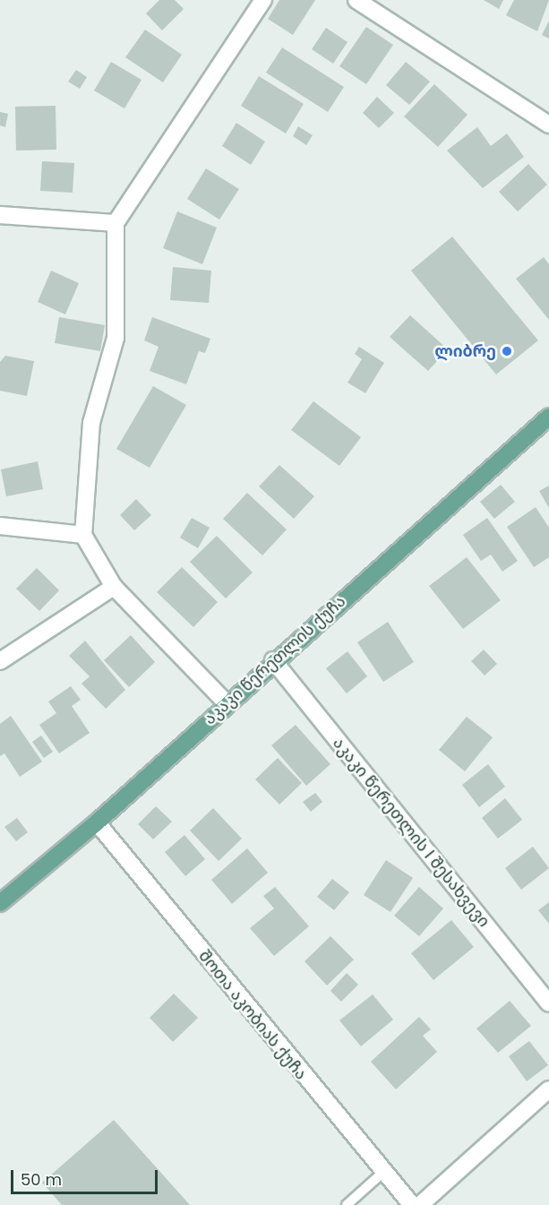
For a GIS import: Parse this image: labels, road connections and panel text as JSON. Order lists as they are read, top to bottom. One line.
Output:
{"streets":{"main road":["აკაკი წერეთლის ქუჩა"],"street":["აკაკი წერეთლის I შესახვევი","შოთა აკობიას ქუჩა"]},"crossings":[["აკაკი წერეთლის ქუჩა","აკაკი წერეთლის I შესახვევი"],["აკაკი წერეთლის ქუჩა","შოთა აკობიას ქუჩა"]],"places":["ლიბრე"],"scale_bar":"50 m"}
